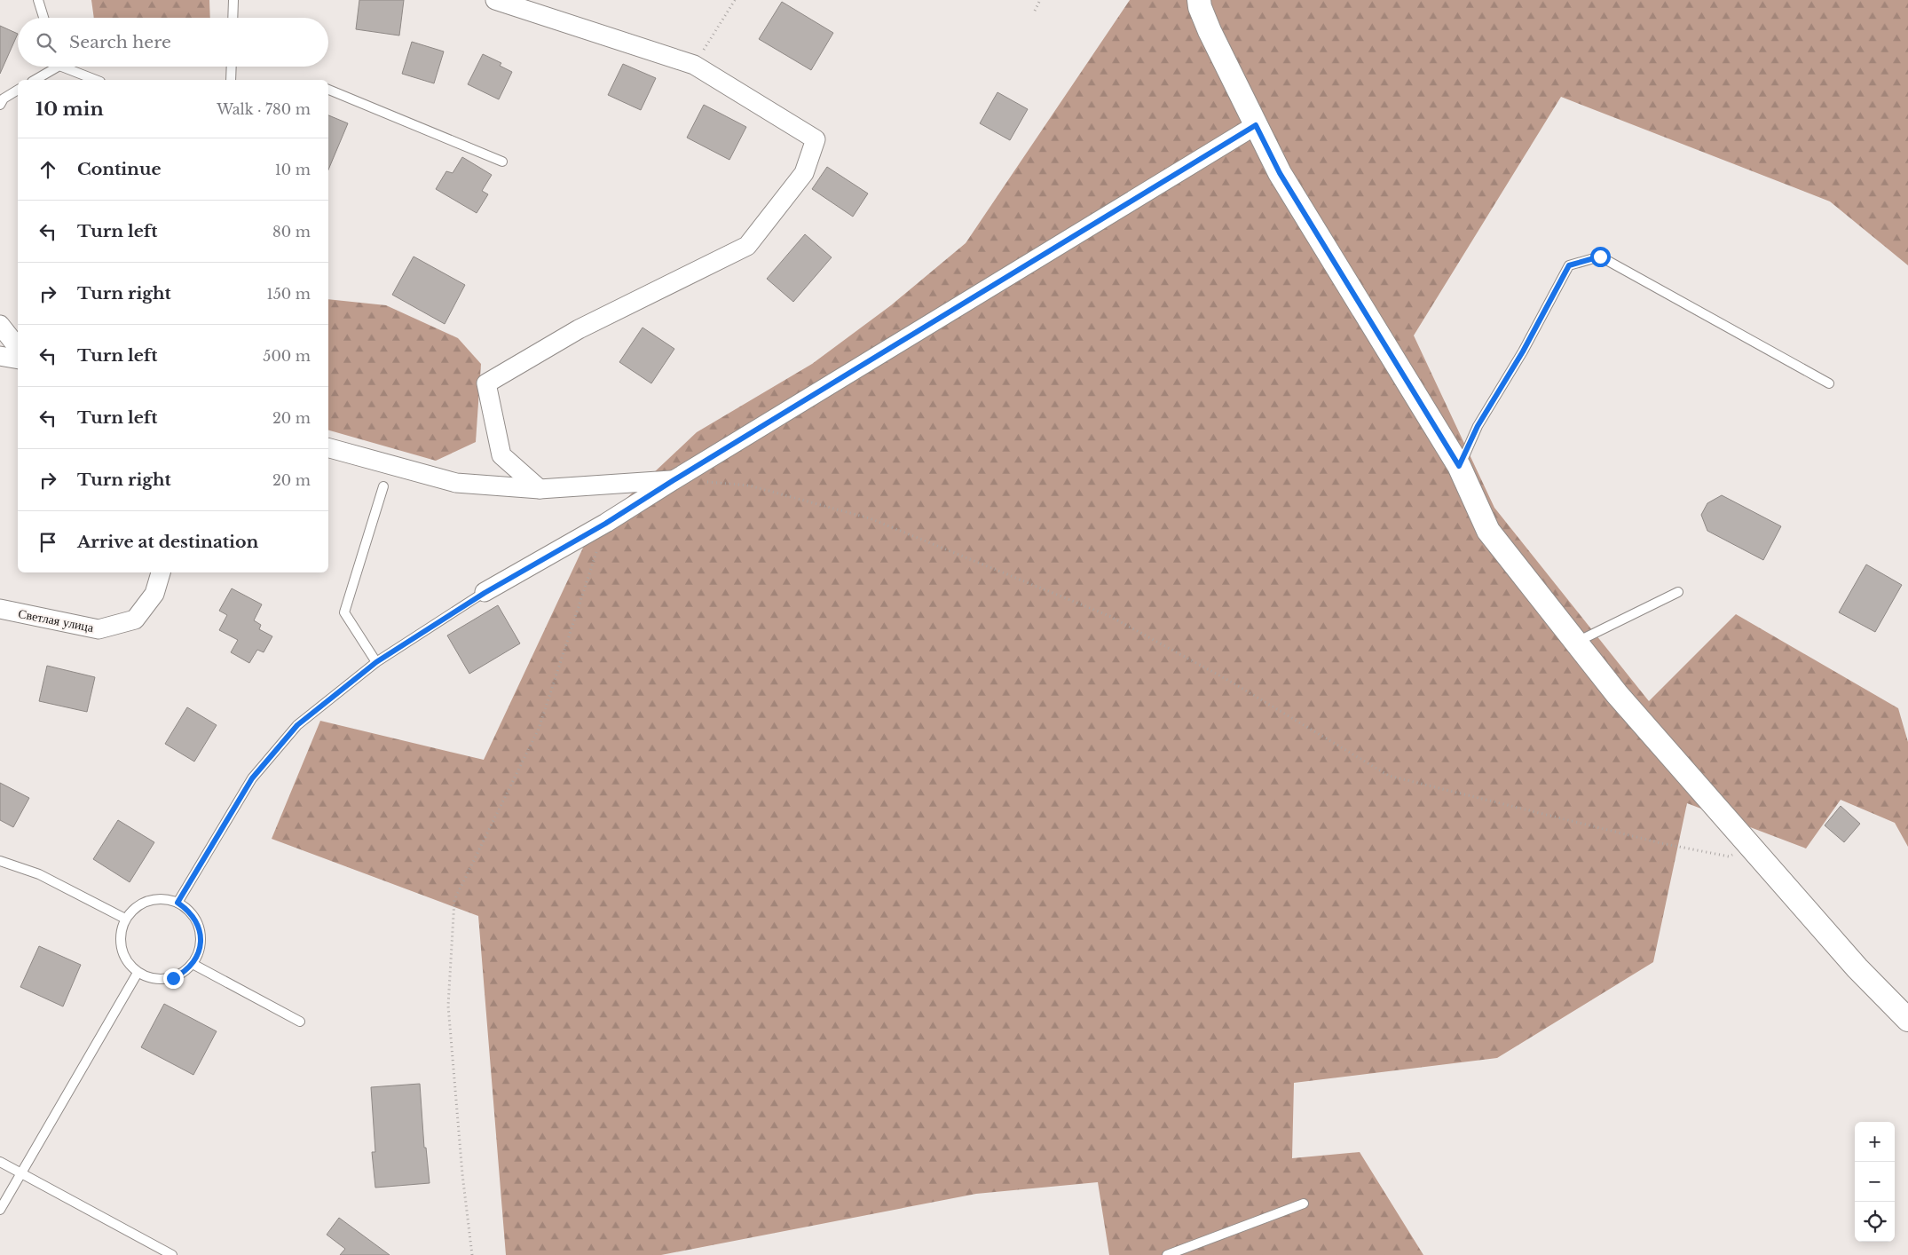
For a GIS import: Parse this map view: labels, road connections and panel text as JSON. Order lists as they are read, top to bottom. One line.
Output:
{"streets":{"street":["Светлая улица"]},"page":{"search":"Search here","heading":["10 min","Walk · 780 m"],"list":[["Continue","10 m"],["Turn left","80 m"],["Turn right","150 m"],["Turn left","500 m"],["Turn left","20 m"],["Turn right","20 m"],"Arrive at destination"],"map_buttons":["+","−"]}}
